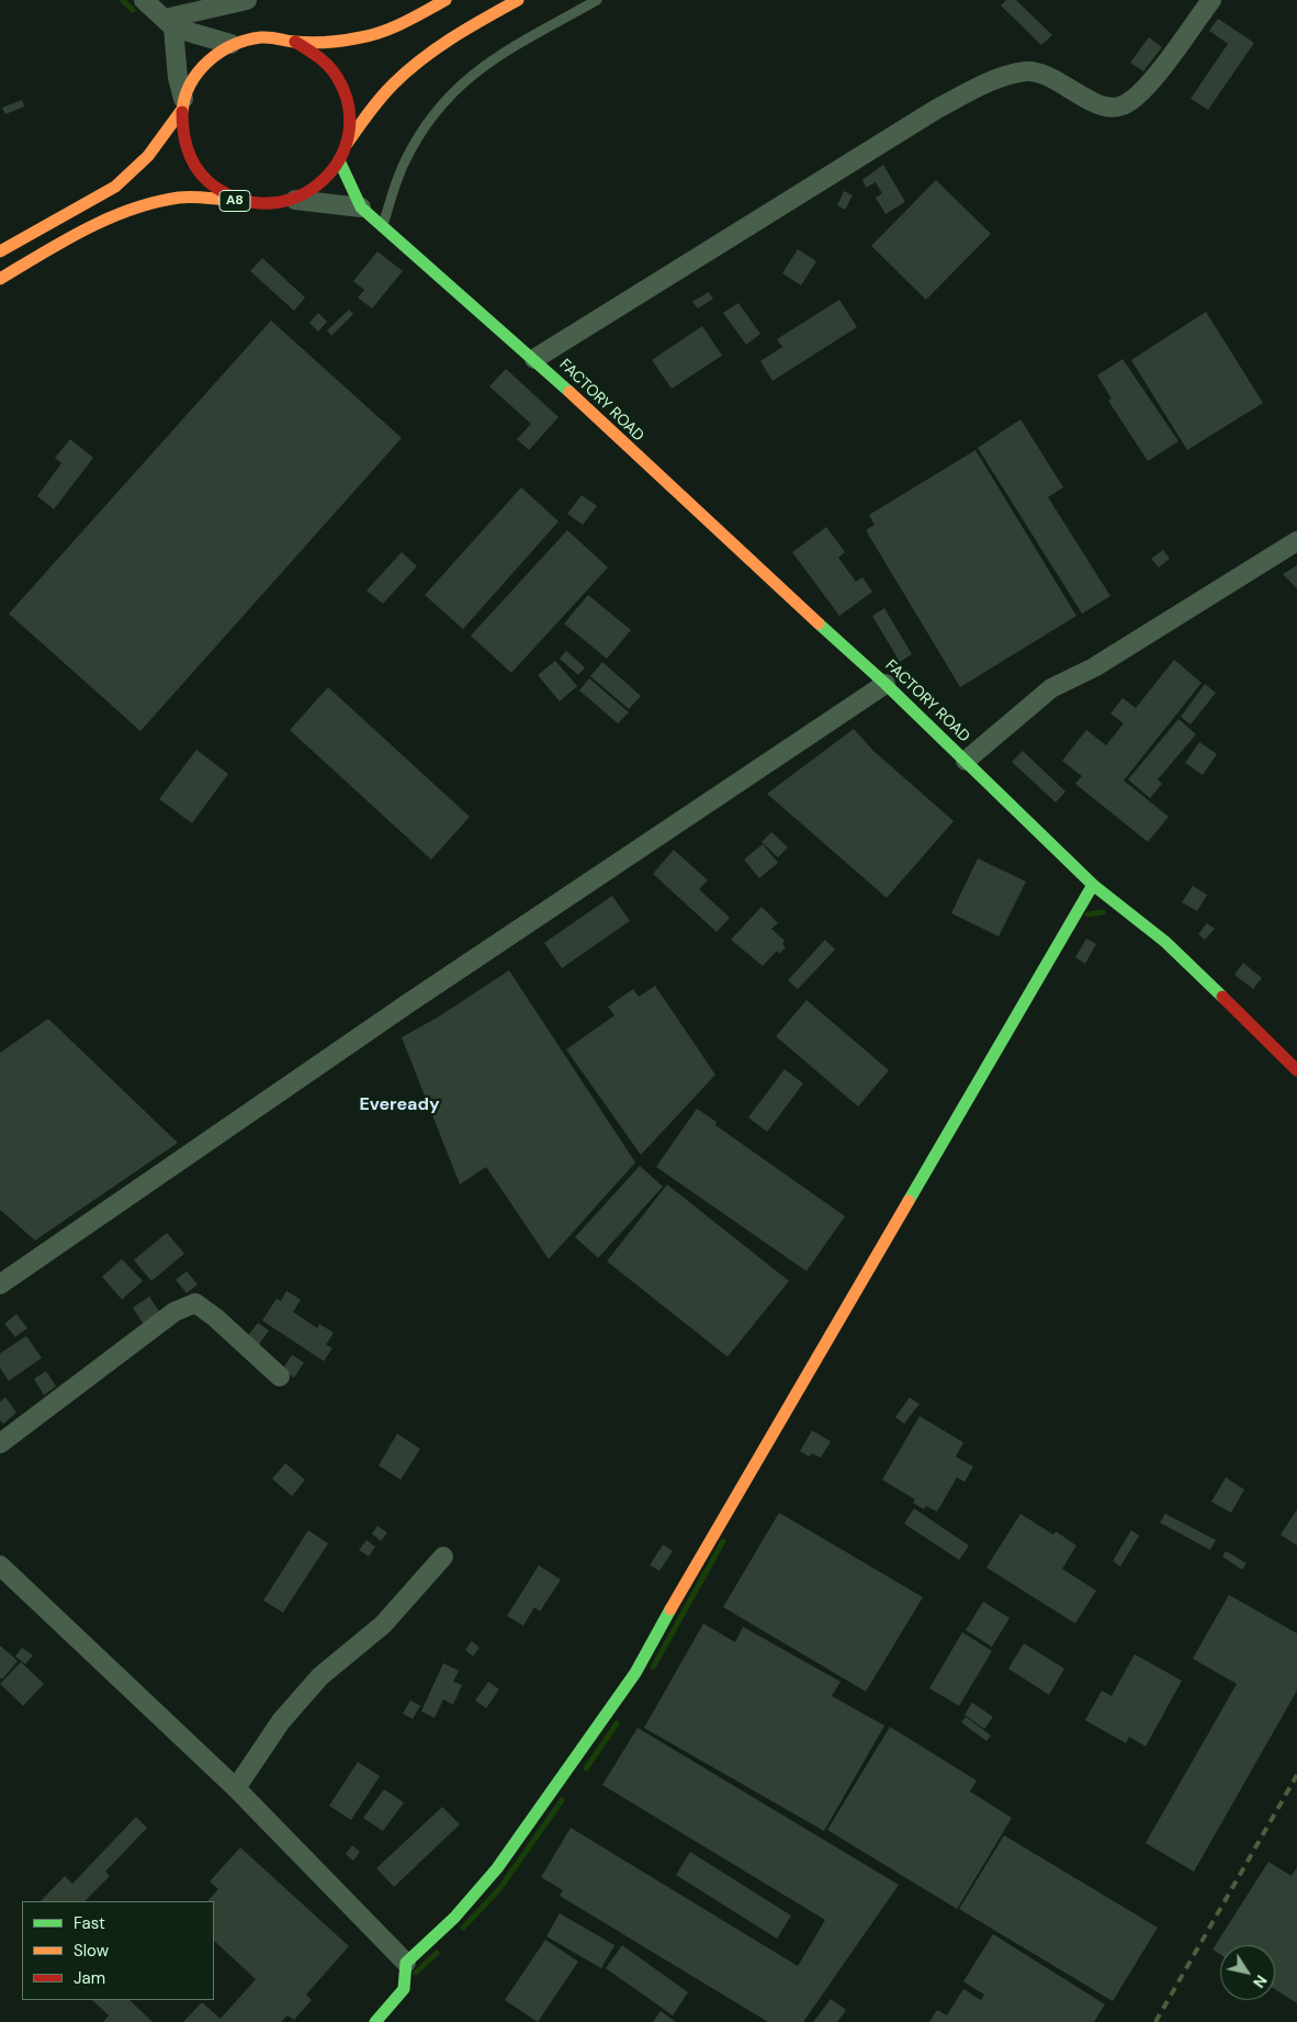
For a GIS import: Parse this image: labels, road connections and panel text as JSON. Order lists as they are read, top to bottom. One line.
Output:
{"streets":{"main road":["A8","FACTORY ROAD"]},"districts":["Eveready"],"legend":["Fast","Slow","Jam"],"north":"bottom right"}
